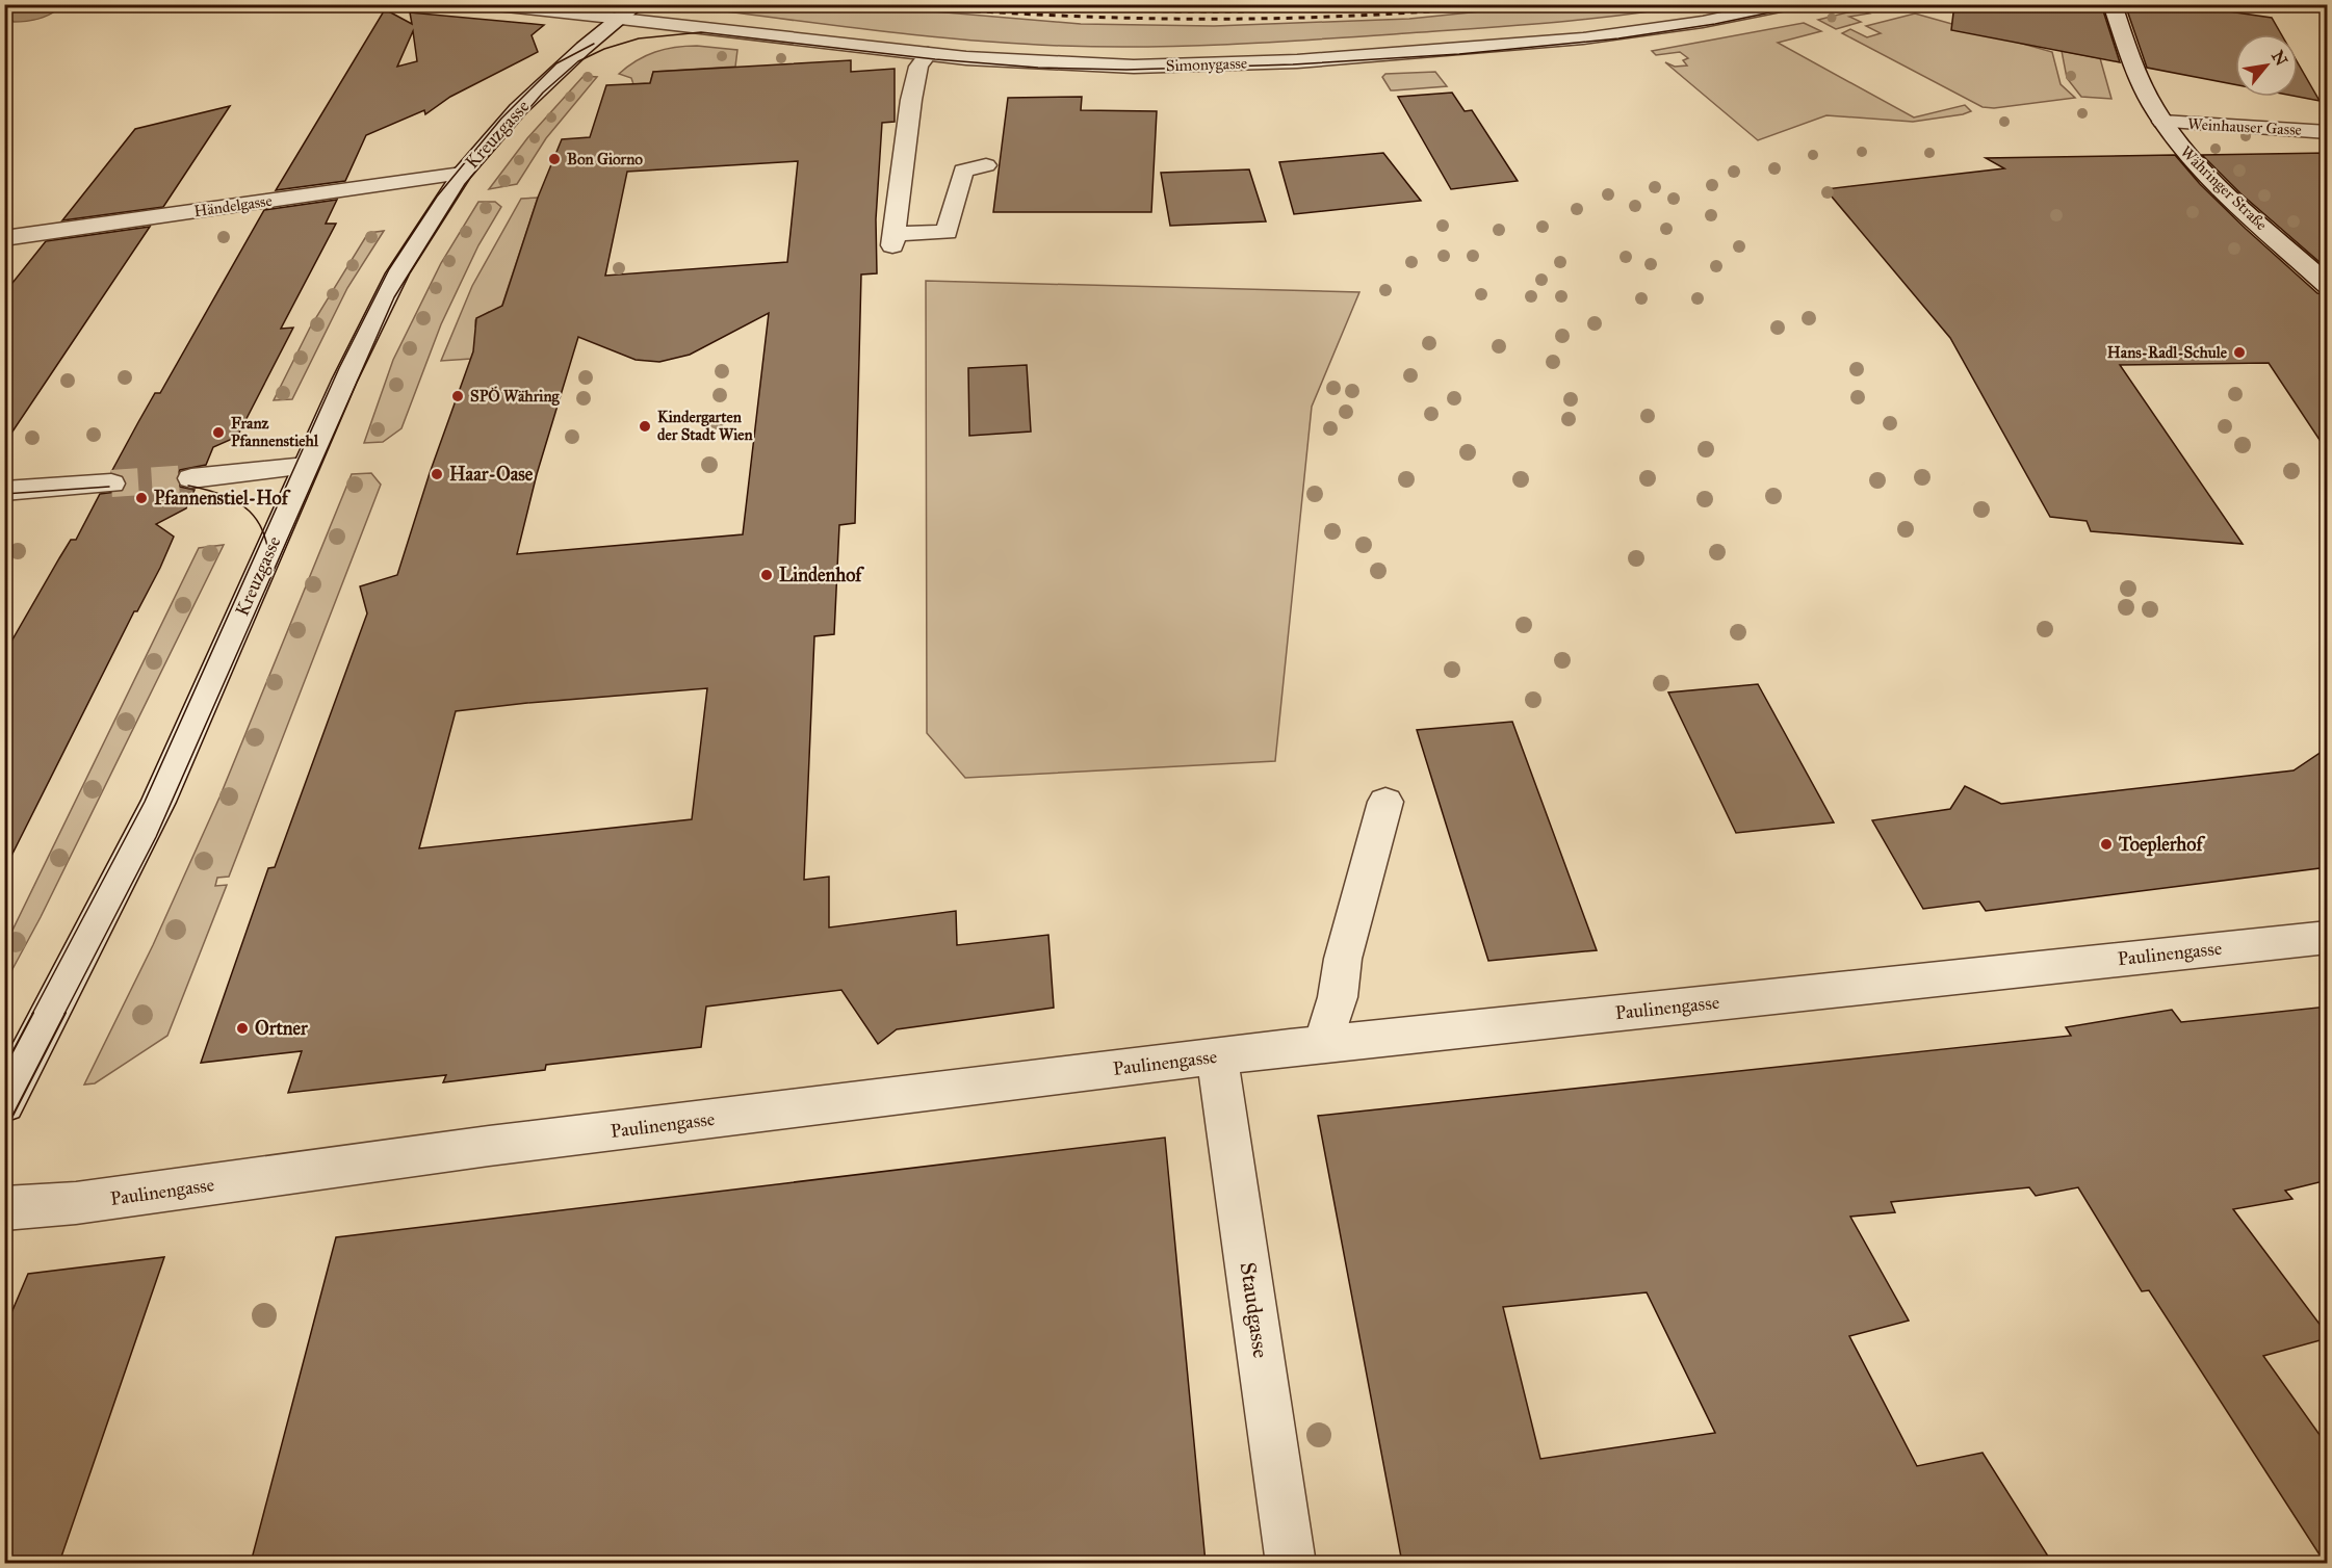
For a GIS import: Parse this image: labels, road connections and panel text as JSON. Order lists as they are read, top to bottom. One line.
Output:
{"streets":{"street":["Simonygasse","Weinhauser Gasse","Kreuzgasse","Währinger Straße","Händelgasse","Paulinengasse","Staudgasse"]},"crossings":[["Simonygasse","Kreuzgasse"],["Weinhauser Gasse","Währinger Straße"],["Kreuzgasse","Händelgasse"],["Paulinengasse","Staudgasse"]],"places":["Bon Giorno","Hans-Radl-Schule","SPÖ Währing","Kindergarten der Stadt Wien","Franz Pfannenstiehl","Haar-Oase","Pfannenstiel-Hof","Lindenhof","Toeplerhof","Ortner"],"north":"top right"}
